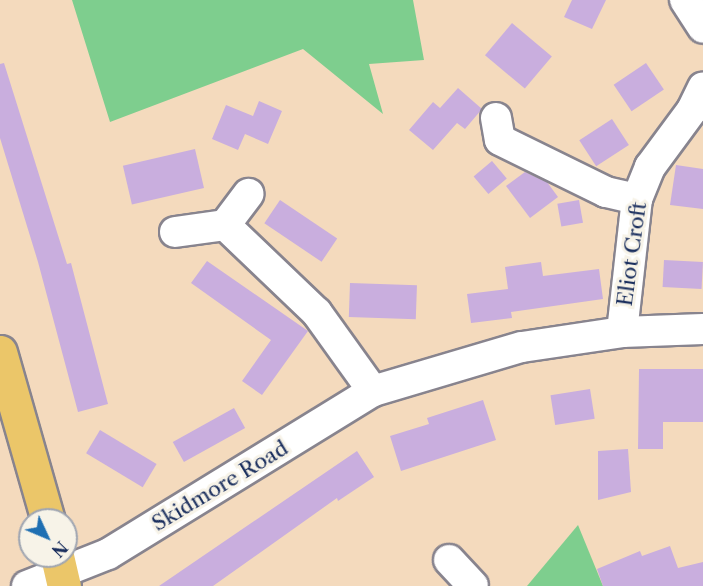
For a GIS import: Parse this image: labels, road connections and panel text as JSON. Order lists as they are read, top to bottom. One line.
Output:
{"streets":{"street":["Eliot Croft","Skidmore Road"]},"crossings":[["Eliot Croft","Skidmore Road"]],"north":"bottom right"}
